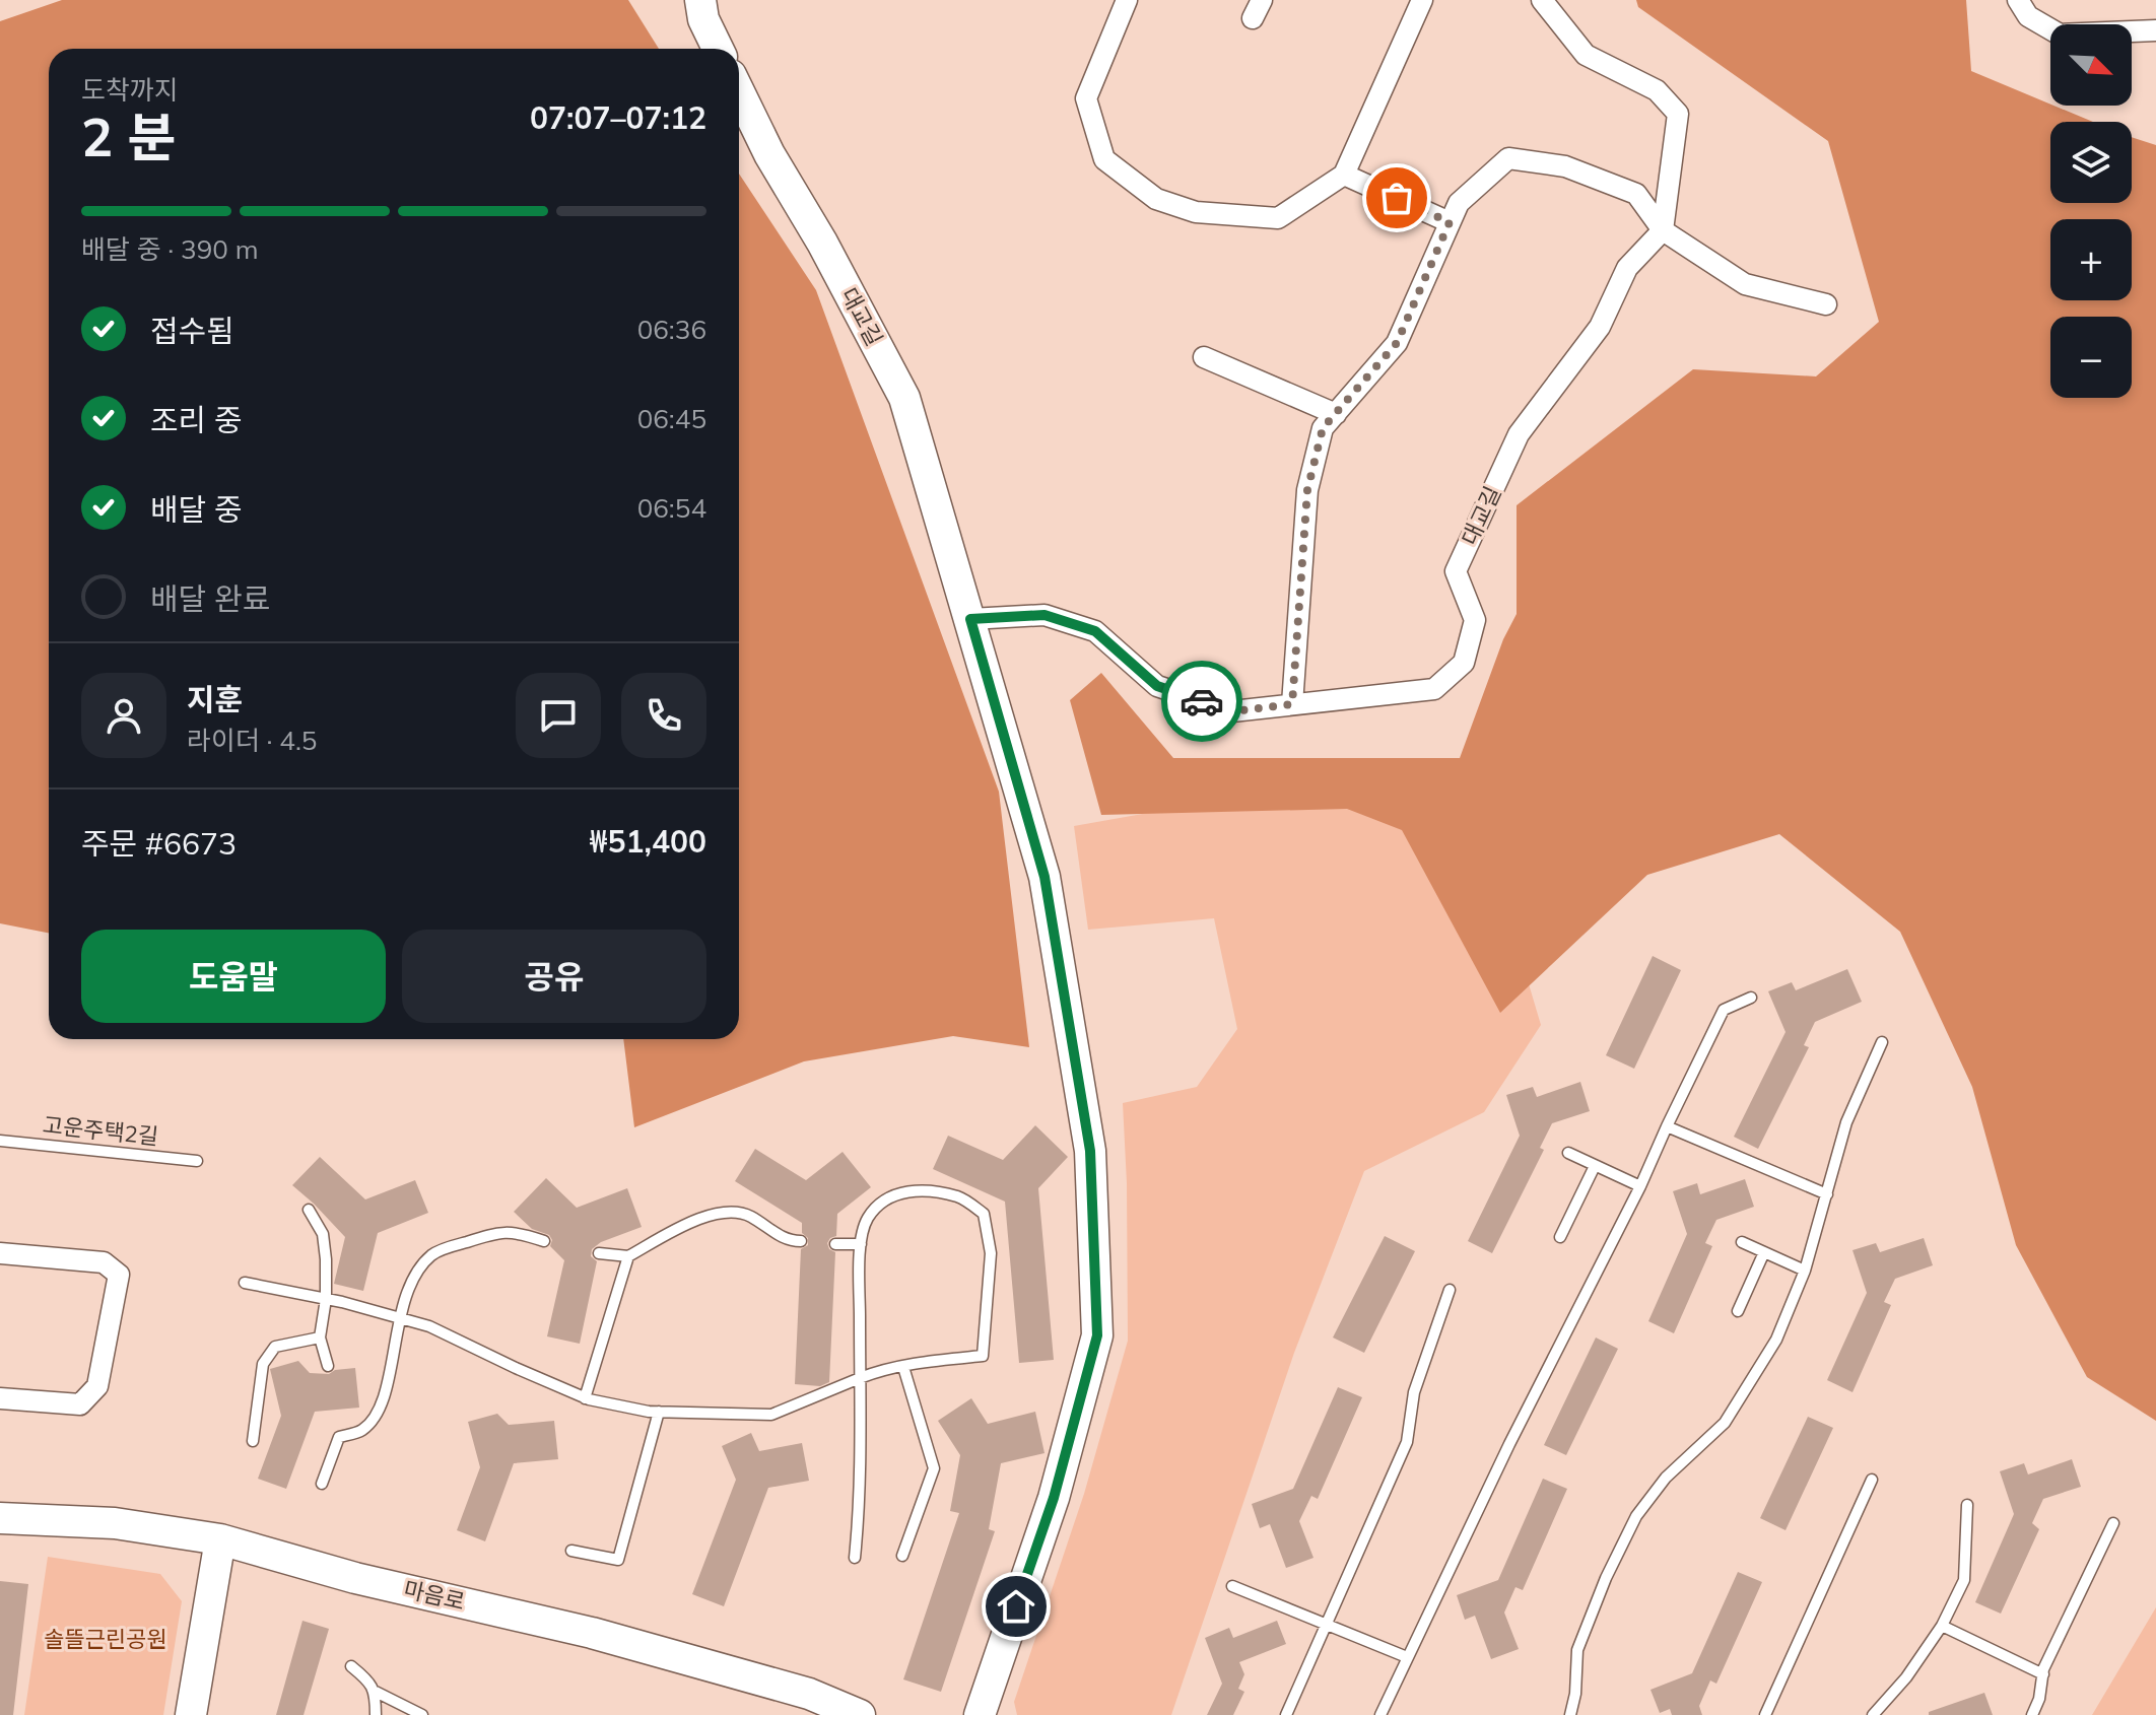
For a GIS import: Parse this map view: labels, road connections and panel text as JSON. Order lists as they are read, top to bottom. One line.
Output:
{"streets":{"street":["대교길","마음로"],"lane":["고운주택2길"]},"parks":["솔뜰근린공원"],"north":"bottom right","page":{"map_buttons":["+","−"],"heading":["2 분","도착까지","07:07–07:12"],"panel":["지훈","라이더 · 4.5","주문 #6673","₩51,400"],"bar":"배달 중 · 390 m","list":[["접수됨","06:36"],["조리 중","06:45"],["배달 중","06:54"],"배달 완료"],"buttons":["도움말","공유"]}}
